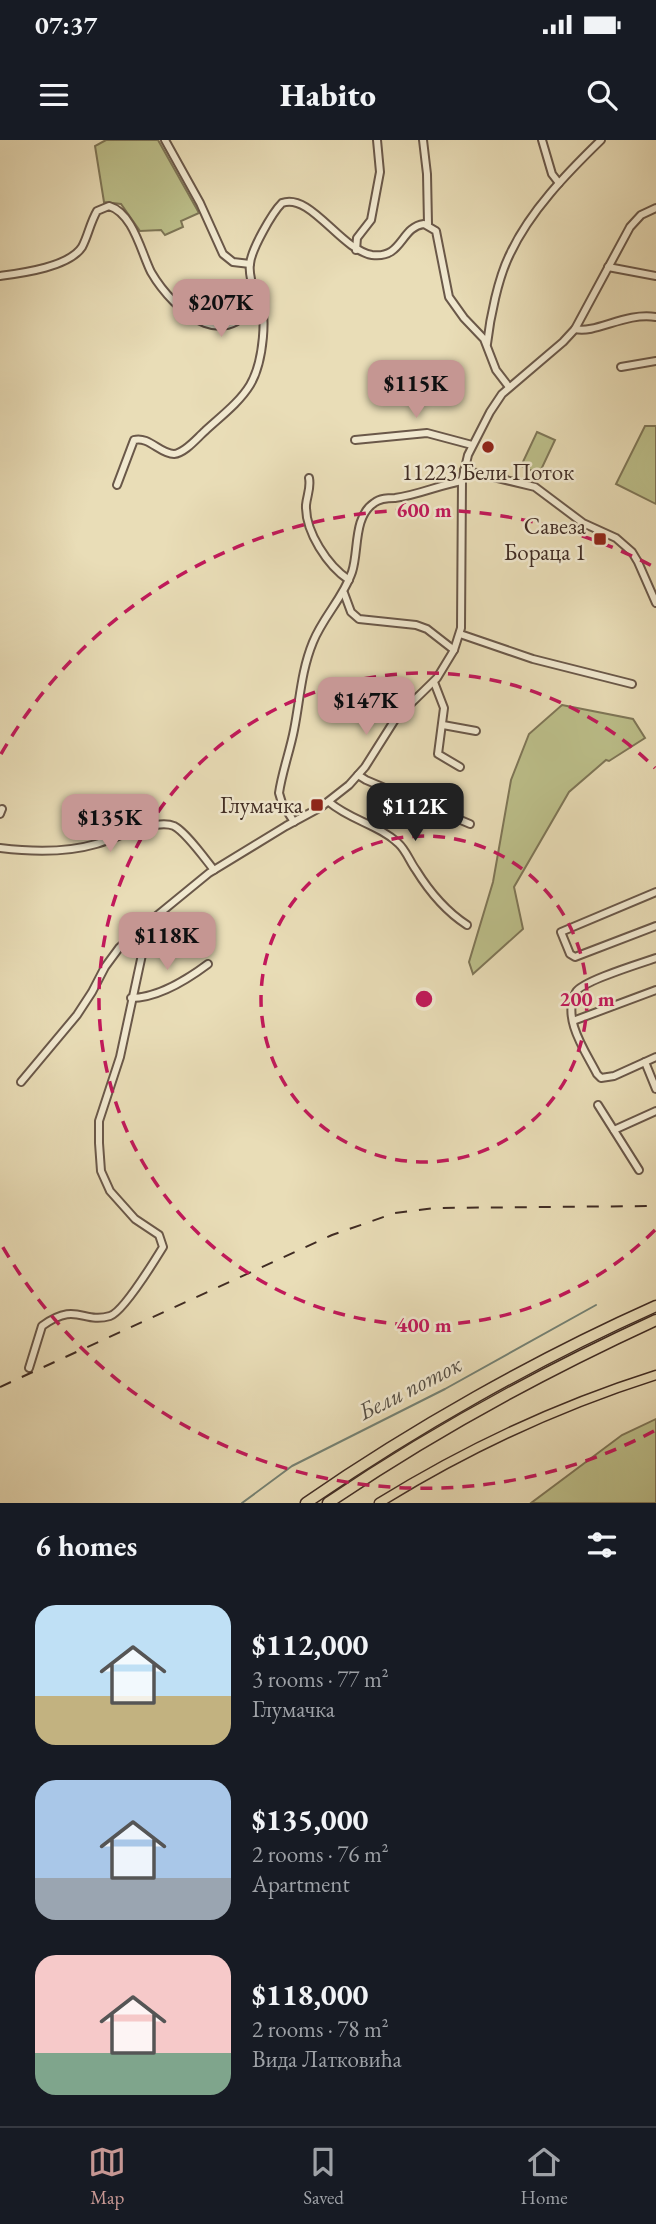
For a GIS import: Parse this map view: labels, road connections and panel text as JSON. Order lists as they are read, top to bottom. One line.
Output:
{"water":["Бели поток"],"places":{"other":["11223 Бели Поток"],"transit":["Савеза Бораца 1","Глумачка"]},"page":{"status":"07:37","header":"Habito","price":["$207K","$115K","$147K","$112K","$135K","$118K"],"heading":"6 homes","list":[{"name":"$112,000","note":"3 rooms · 77 m² · Глумачка"},{"name":"$135,000","note":"2 rooms · 76 m² · Apartment"},{"name":"$118,000","note":"2 rooms · 78 m² · Вида Латковића"}],"tabs":["Map","Saved","Home"]},"rings":["600 m","200 m","400 m"]}
